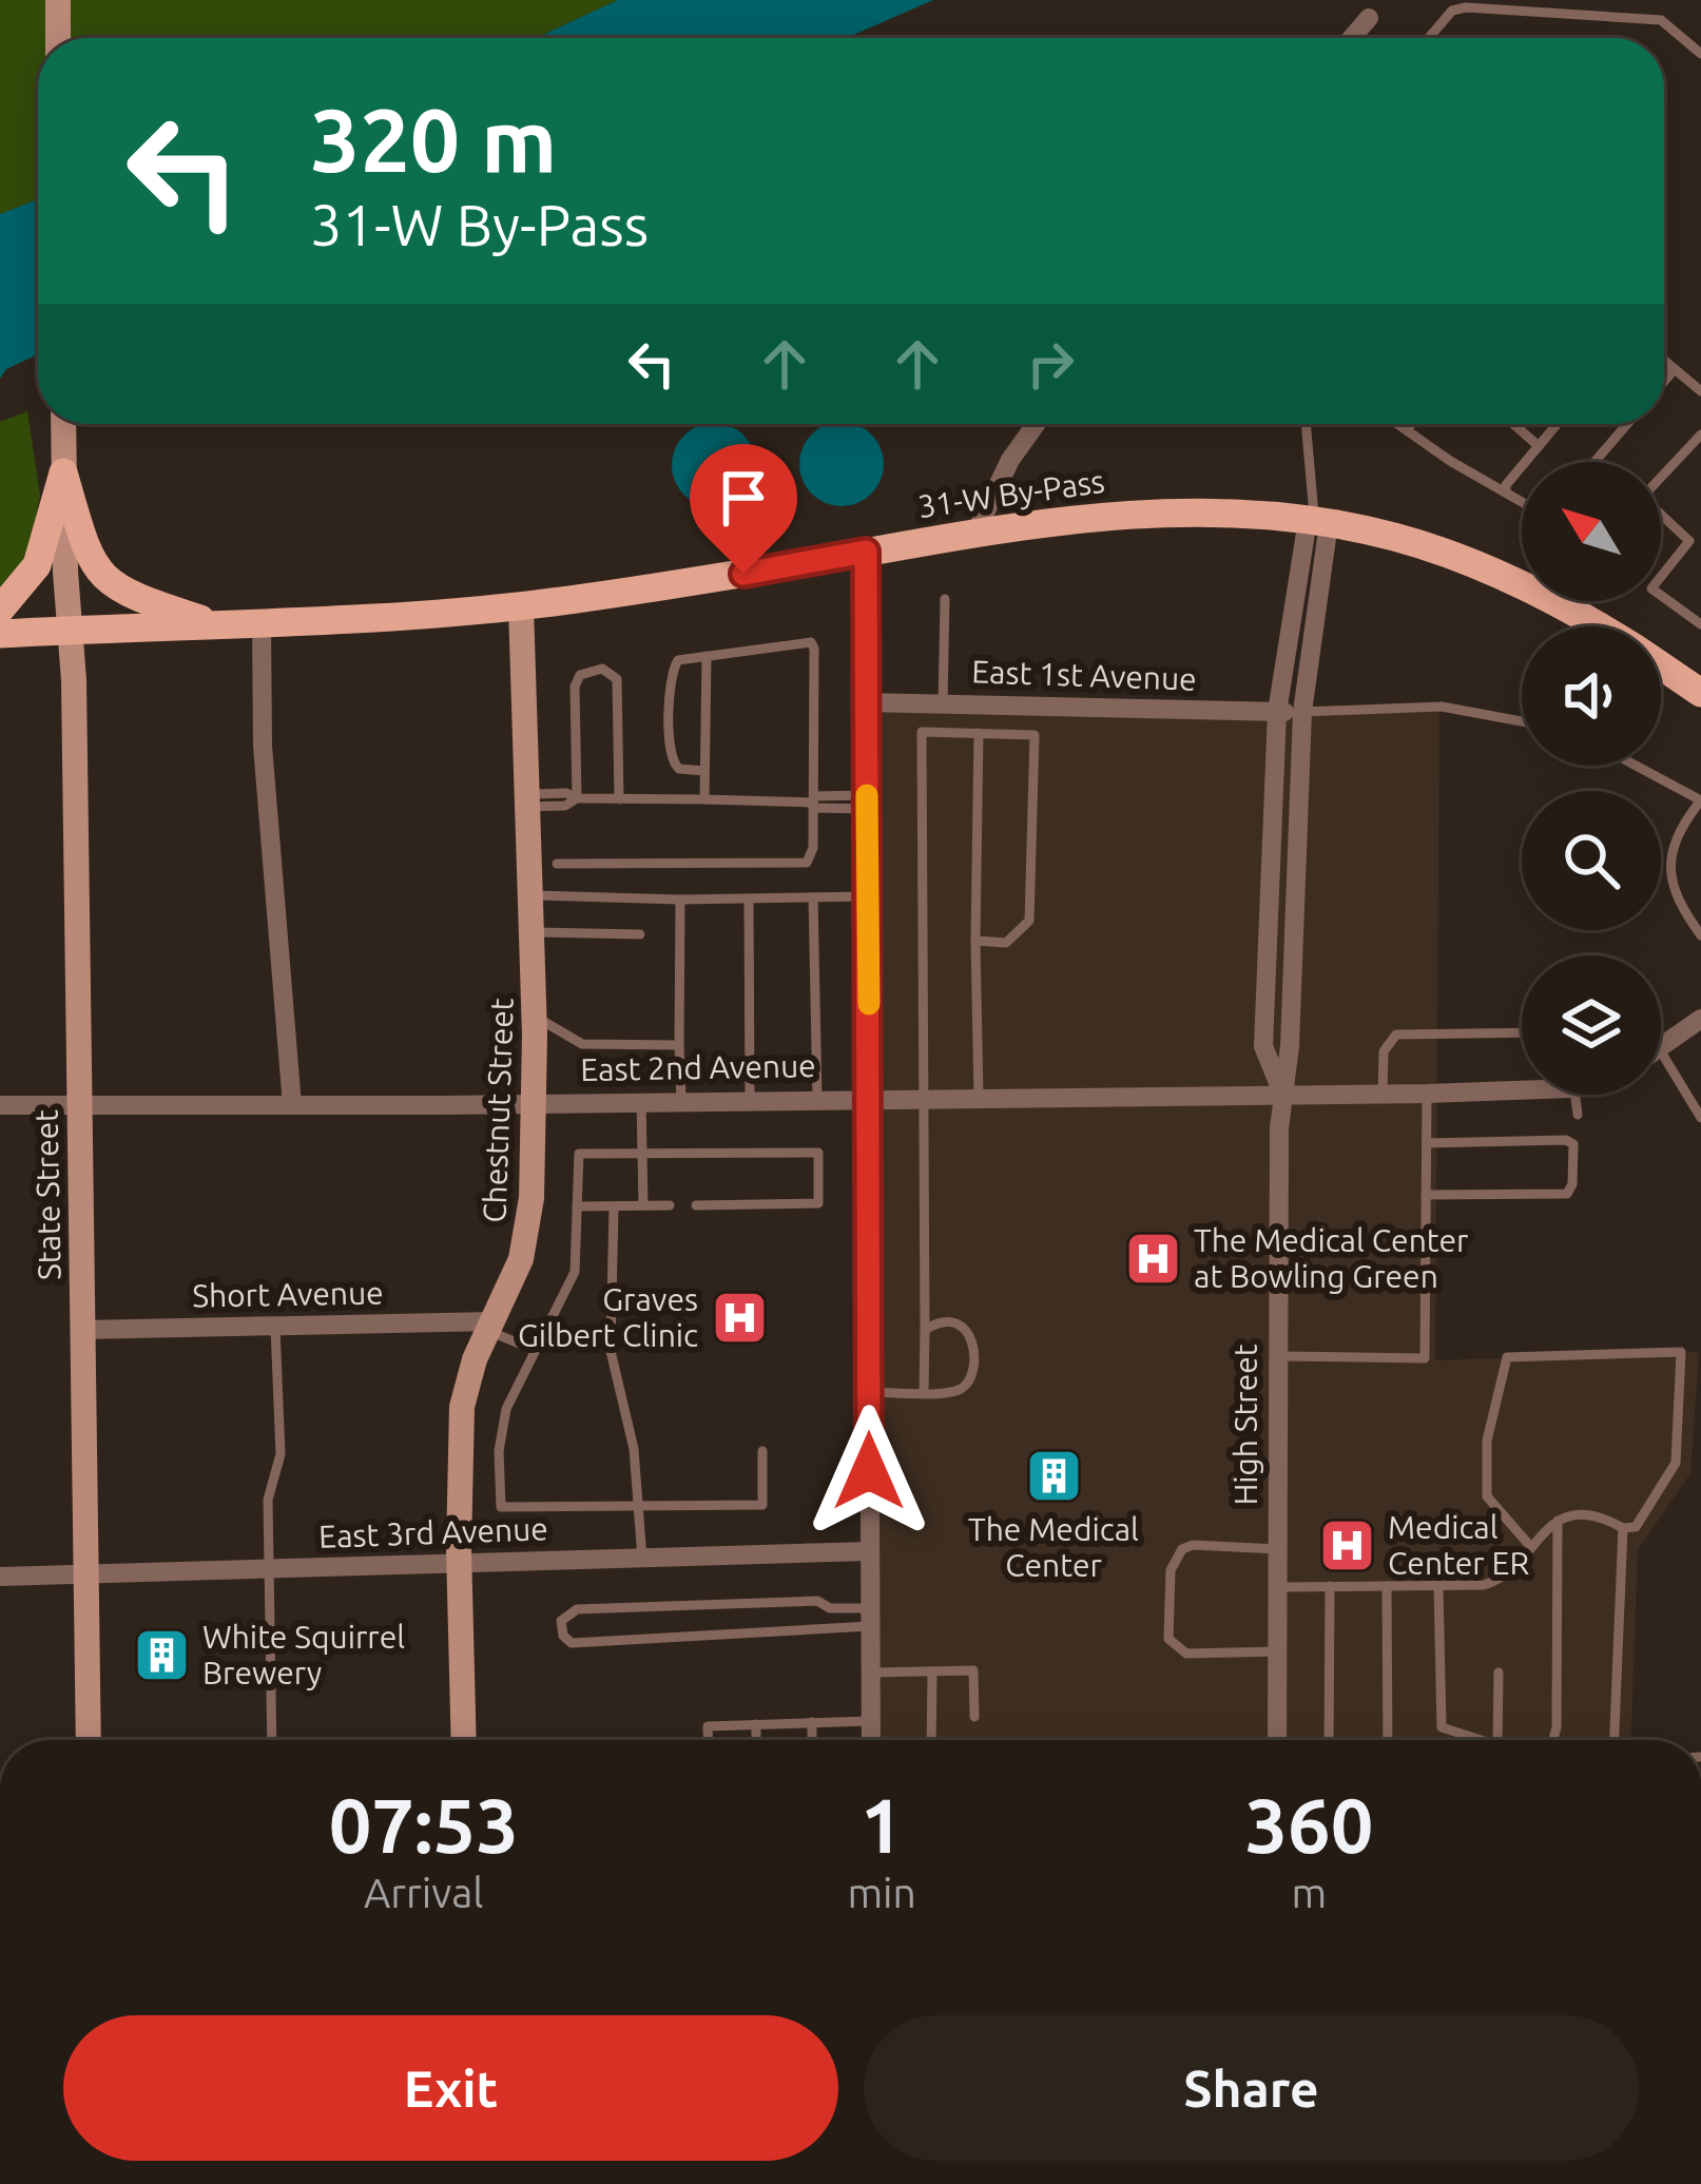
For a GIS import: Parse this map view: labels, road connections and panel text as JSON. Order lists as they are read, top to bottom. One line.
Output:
{"streets":{"main road":["31-W By-Pass"],"street":["East 1st Avenue","East 2nd Avenue","Chestnut Street","State Street","Short Avenue","High Street","East 3rd Avenue"]},"crossings":[["31-W By-Pass","Chestnut Street"],["31-W By-Pass","State Street"],["East 2nd Avenue","Chestnut Street"],["East 2nd Avenue","State Street"],["East 2nd Avenue","High Street"],["Chestnut Street","Short Avenue"],["Chestnut Street","East 3rd Avenue"],["State Street","Short Avenue"],["State Street","East 3rd Avenue"]],"places":{"hospital":["The Medical Center at Bowling Green","Graves Gilbert Clinic","Medical Center ER"],"building":["The Medical Center","White Squirrel Brewery"]},"north":"top left","page":{"turn":["320 m","31-W By-Pass"],"eta":["07:53","Arrival","1","min","360","m"],"buttons":["Exit","Share"]}}
